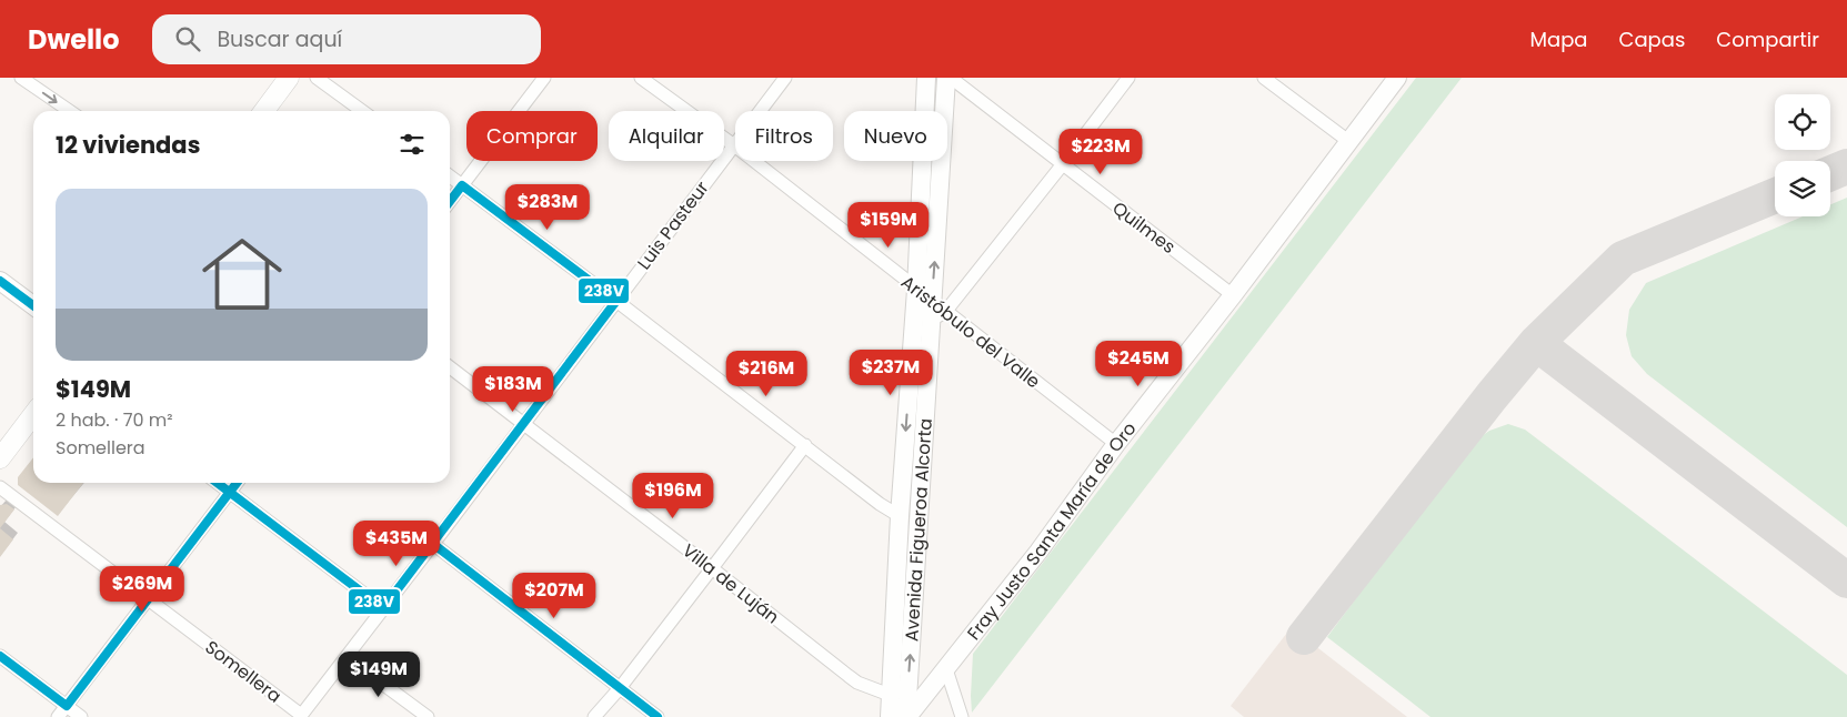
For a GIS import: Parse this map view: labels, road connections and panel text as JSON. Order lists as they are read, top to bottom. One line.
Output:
{"streets":{"main road":["Avenida Figueroa Alcorta","Fray Justo Santa María de Oro"],"street":["Luis Pasteur","Quilmes","Aristóbulo del Valle","Villa de Luján","Somellera"]},"crossings":[["Luis Pasteur","Aristóbulo del Valle"],["Luis Pasteur","Villa de Luján"],["Luis Pasteur","Somellera"],["Quilmes","Avenida Figueroa Alcorta"],["Quilmes","Fray Justo Santa María de Oro"],["Aristóbulo del Valle","Avenida Figueroa Alcorta"],["Aristóbulo del Valle","Fray Justo Santa María de Oro"],["Avenida Figueroa Alcorta","Fray Justo Santa María de Oro"],["Avenida Figueroa Alcorta","Villa de Luján"]],"lines":["transit line 238V"],"page":{"header":"Dwello","search":"Buscar aquí","nav":["Mapa","Capas","Compartir"],"chip":["Comprar","Alquilar","Filtros","Nuevo"],"heading":"12 viviendas","price":["$223M","$283M","$159M","$245M","$237M","$216M","$183M","$196M","$435M","$269M","$207M","$149M"],"list":[{"name":"$149M","note":"2 hab. · 70 m² · Somellera"}]}}
